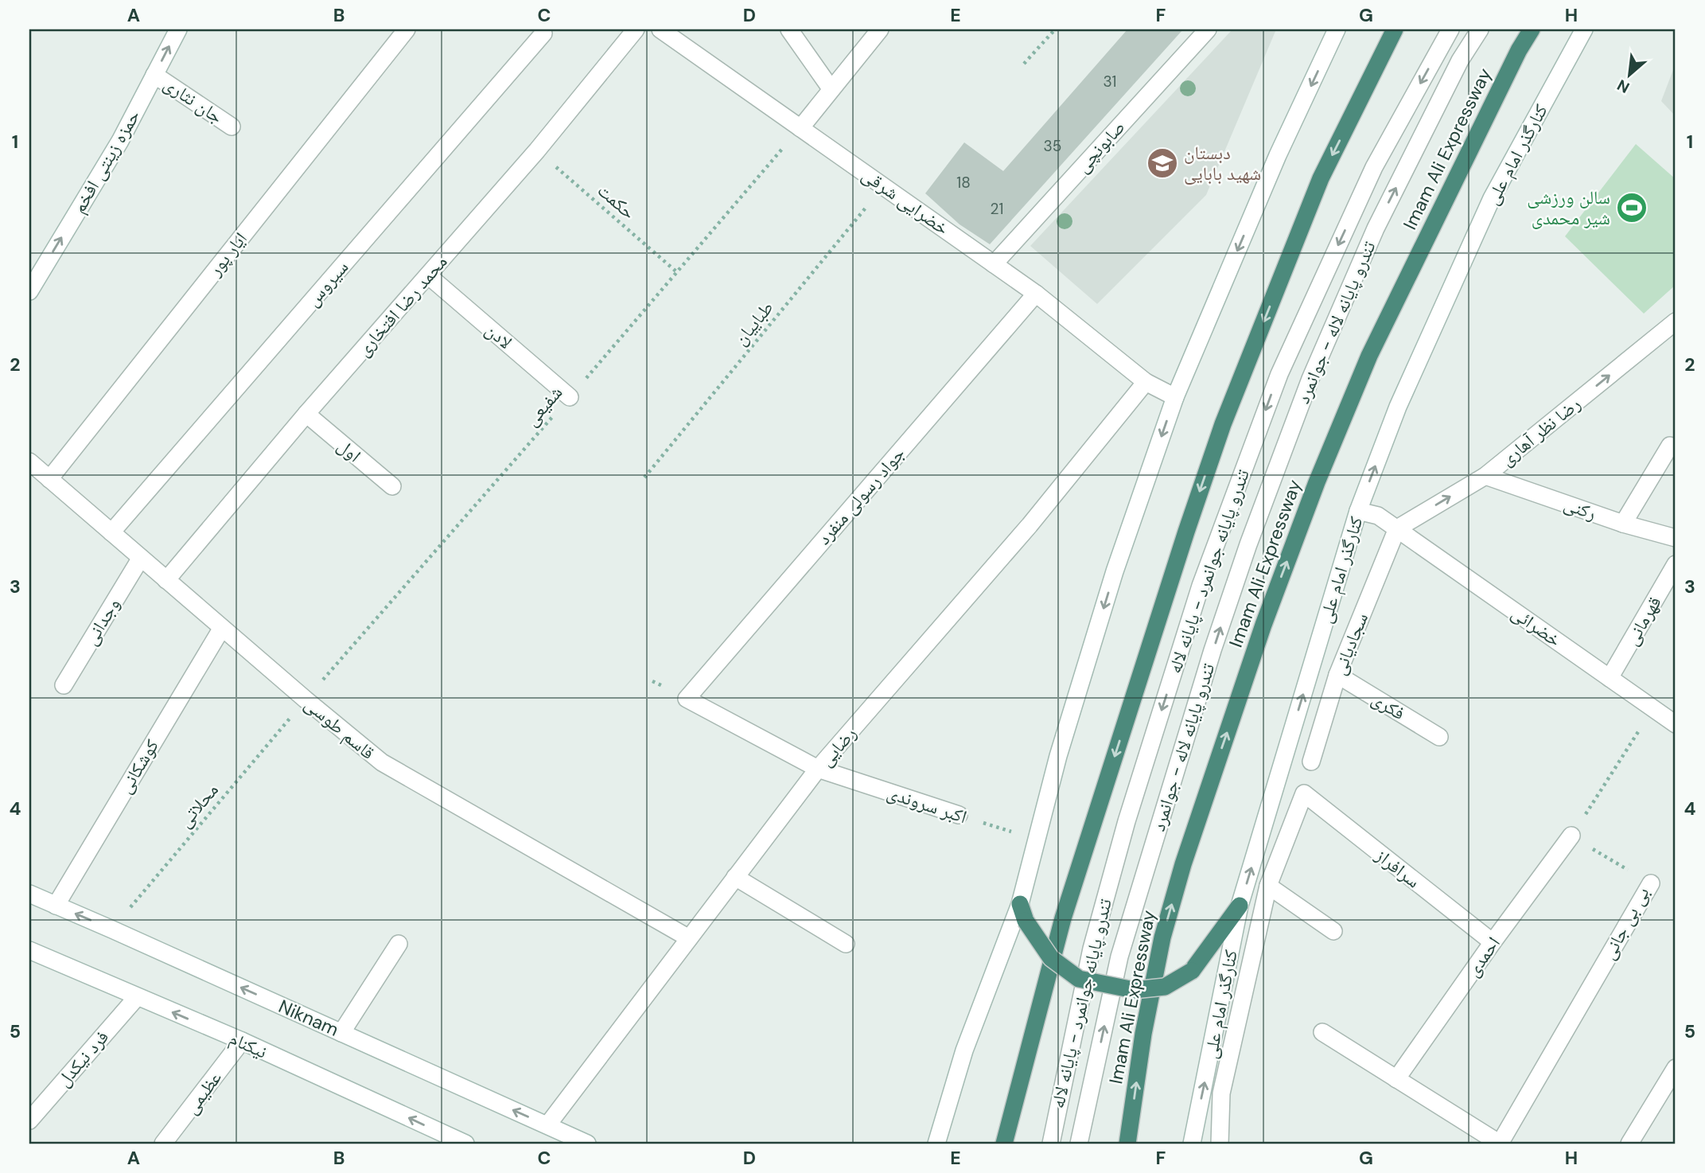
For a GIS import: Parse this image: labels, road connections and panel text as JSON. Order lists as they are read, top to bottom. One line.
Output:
{"streets":{"highway":["Imam Ali Expressway"],"street":["جان نثاری","صابونچی","کنارگذر امام علی","حمزه زینتی افخم","خضرایی شرقی","ایار پور","سیروس","محمد رضا افتخاری","تندرو پایانه لاله - جوانمرد","لادن","رضا نظر آهاری","اول","جواد رسولی منفرد","رکنی","تندرو پایانه جوانمرد - پایانه لاله","قهرمانی","وجدانی","خضرائی","سجادیانی","فکری","قاسم طوسی","رضایی","کوشکانی","اکبر سروندی","سرافراز","بی بی جانی","احمدی","Niknam","نیکنام","فرد نیکدل","عظیمی"],"path":["حکمت","طباییان","شفیعی","محلاتی"]},"crossings":[["جان نثاری","حمزه زینتی افخم"],["صابونچی","خضرایی شرقی"],["کنارگذر امام علی","خضرائی"],["حکمت","محمد رضا افتخاری"],["حکمت","شفیعی"],["خضرایی شرقی","طباییان"],["خضرایی شرقی","شفیعی"],["خضرایی شرقی","جواد رسولی منفرد"],["خضرایی شرقی","رضایی"],["ایار پور","قاسم طوسی"],["سیروس","قاسم طوسی"],["محمد رضا افتخاری","لادن"],["محمد رضا افتخاری","اول"],["محمد رضا افتخاری","قاسم طوسی"],["لادن","شفیعی"],["شفیعی","قاسم طوسی"],["شفیعی","محلاتی"],["رضا نظر آهاری","رکنی"],["رضا نظر آهاری","خضرائی"],["رضا نظر آهاری","سجادیانی"],["جواد رسولی منفرد","اکبر سروندی"],["قهرمانی","خضرائی"],["وجدانی","قاسم طوسی"],["خضرائی","سجادیانی"],["سجادیانی","فکری"],["قاسم طوسی","رضایی"],["قاسم طوسی","کوشکانی"],["قاسم طوسی","محلاتی"],["رضایی","اکبر سروندی"],["رضایی","Niknam"],["کوشکانی","Niknam"],["محلاتی","Niknam"],["سرافراز","احمدی"],["بی بی جانی","احمدی"],["نیکنام","فرد نیکدل"],["نیکنام","عظیمی"]],"one_way":["کنارگذر امام علی","حمزه زینتی افخم","رضا نظر آهاری","Niknam","نیکنام"],"places":{"school or university":["دبستان شهید بابایی"],"sports":["سالن ورزشی شیر محمدی"]},"house_numbers":["31","35","18","21"],"north":"bottom left","grid":{"columns":["A","B","C","D","E","F","G","H"],"rows":["1","2","3","4","5"]}}
